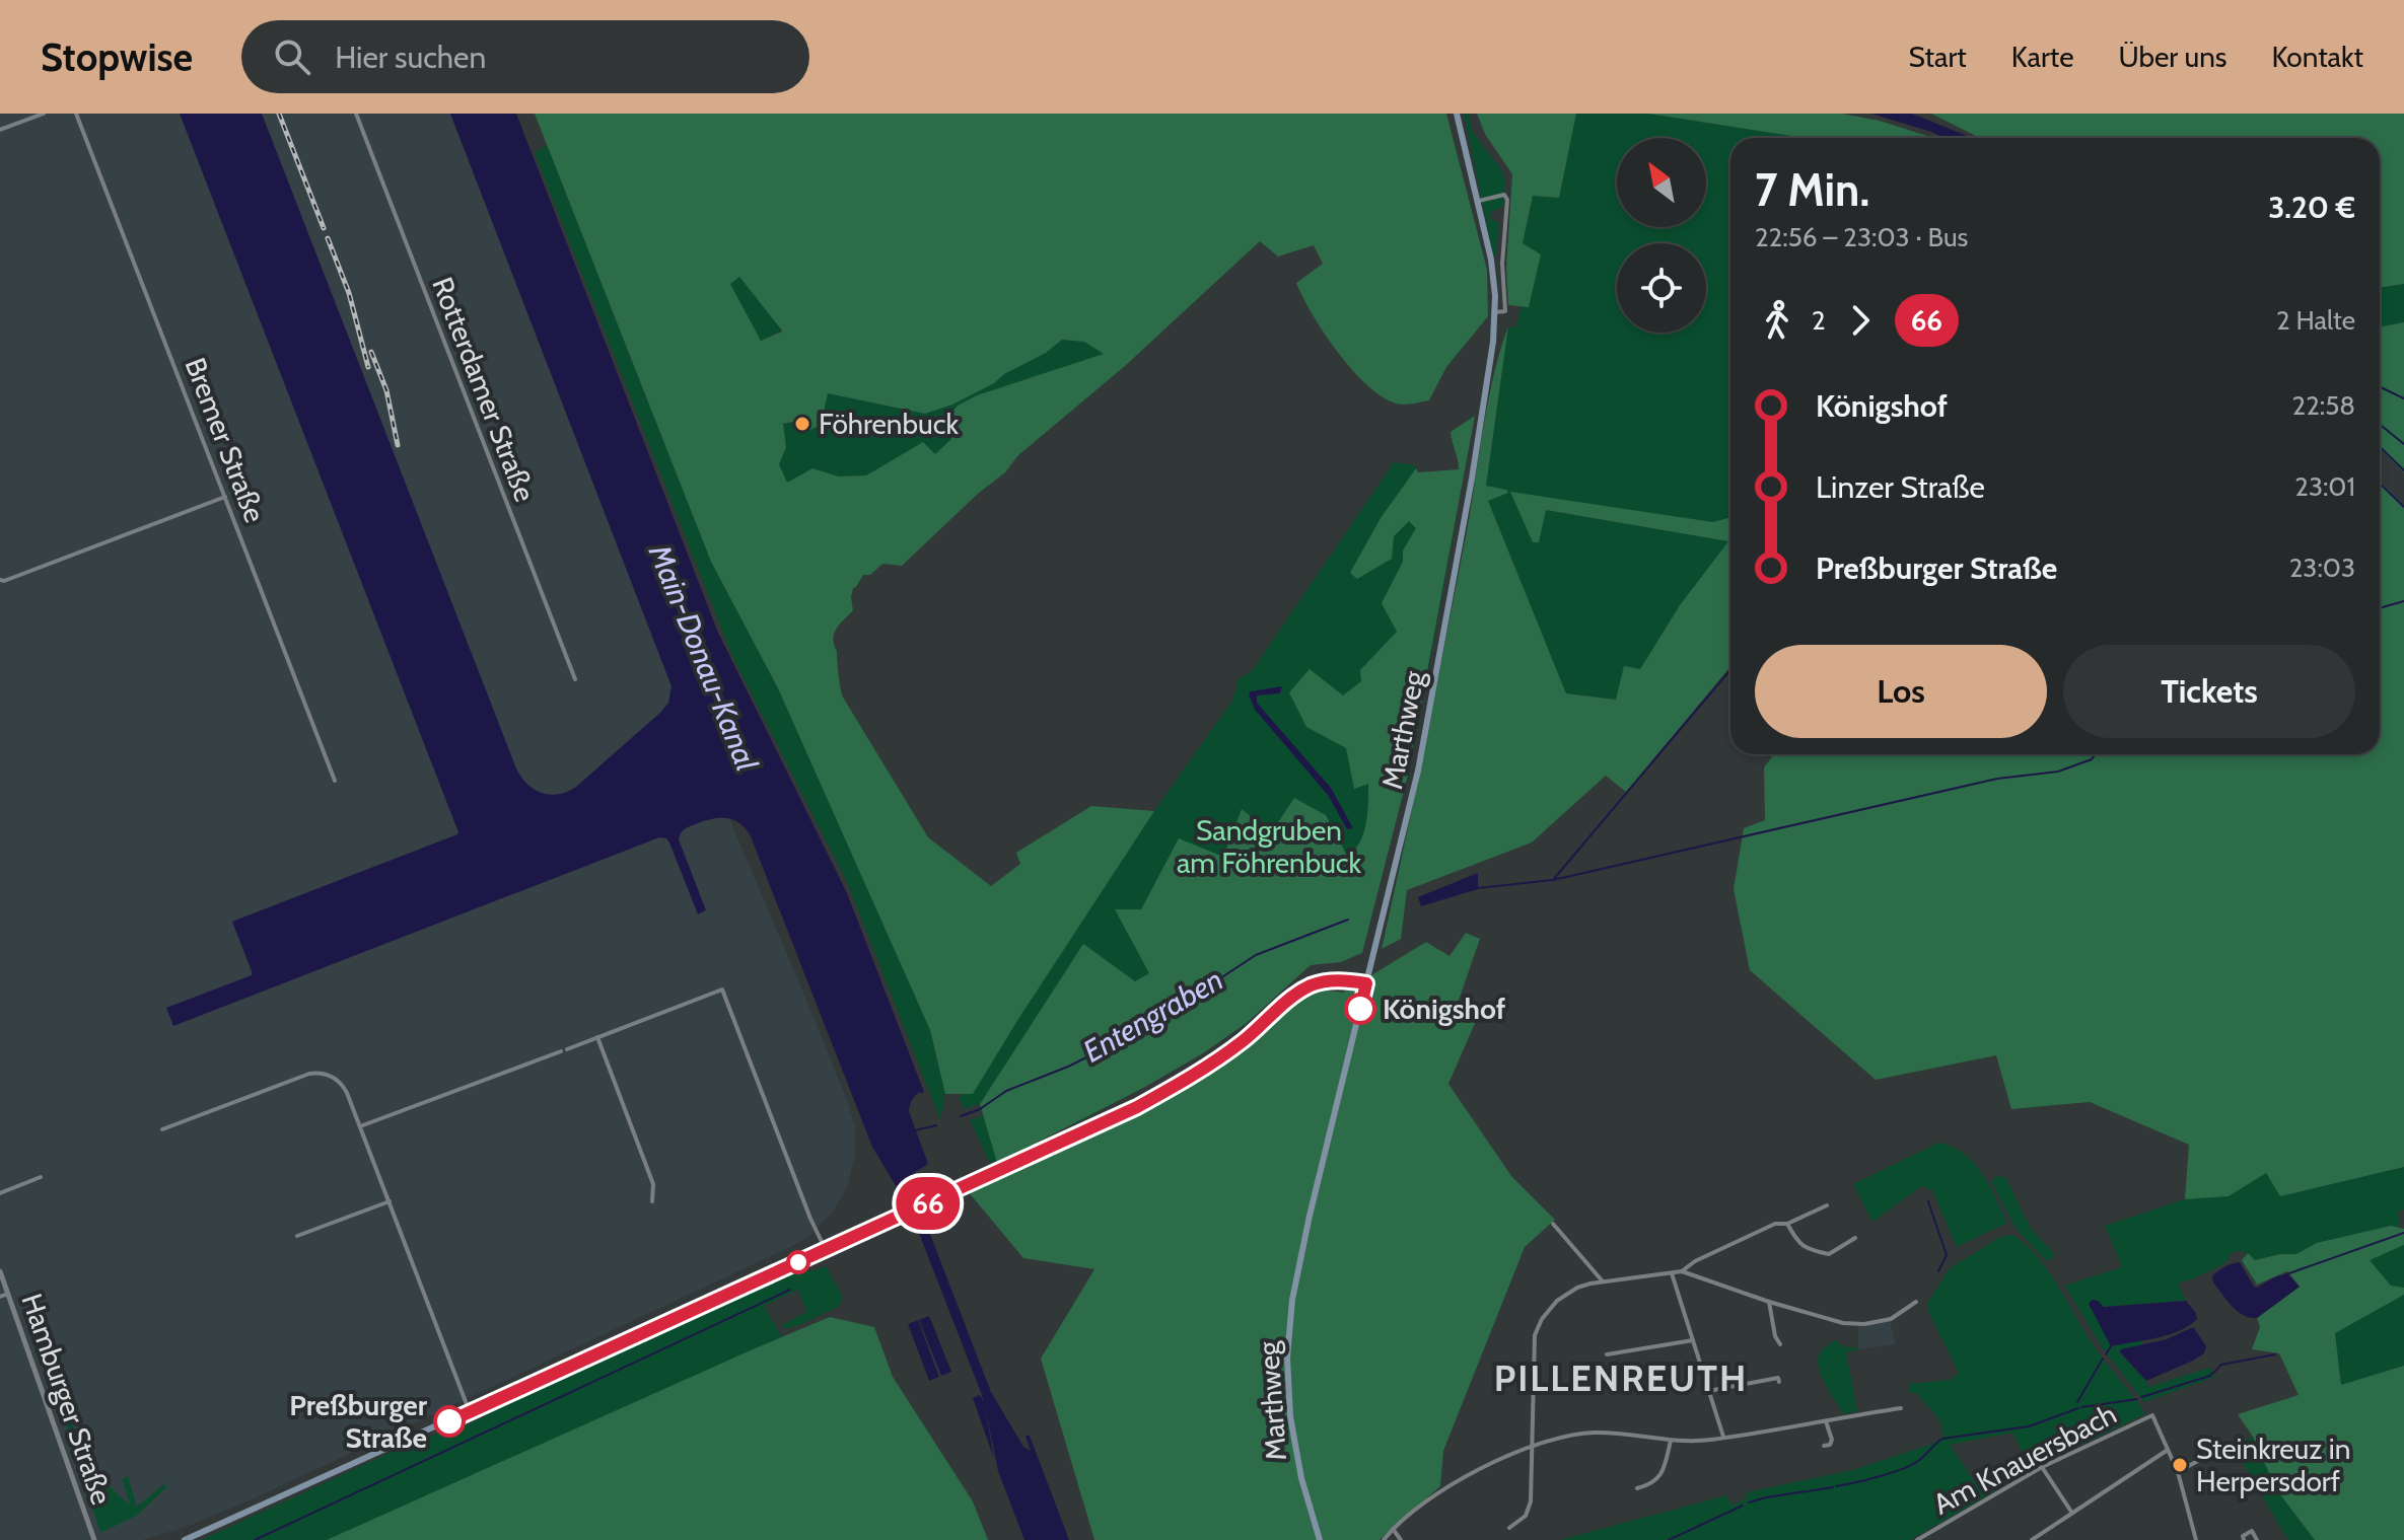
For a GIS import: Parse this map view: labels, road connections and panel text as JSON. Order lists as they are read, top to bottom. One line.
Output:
{"streets":{"main road":["Marthweg"],"street":["Rotterdamer Straße","Bremer Straße","Hamburger Straße","Am Knauersbach"]},"districts":["PILLENREUTH"],"water":["Main-Donau-Kanal","Entengraben"],"parks":["Sandgruben am Föhrenbuck"],"places":["Föhrenbuck","Königshof","Preßburger Straße","Steinkreuz in Herpersdorf"],"lines":["bus line 66"],"north":"top left","page":{"header":"Stopwise","search":"Hier suchen","nav":["Start","Karte","Über uns","Kontakt"],"on_map":"66","heading":["7 Min.","22:56 – 23:03 · Bus","3.20 €"],"legs":["2","66","2 Halte"],"list":[{"name":"Königshof","value":"22:58"},{"name":"Linzer Straße","value":"23:01"},{"name":"Preßburger Straße","value":"23:03"}],"buttons":["Los","Tickets"]}}
